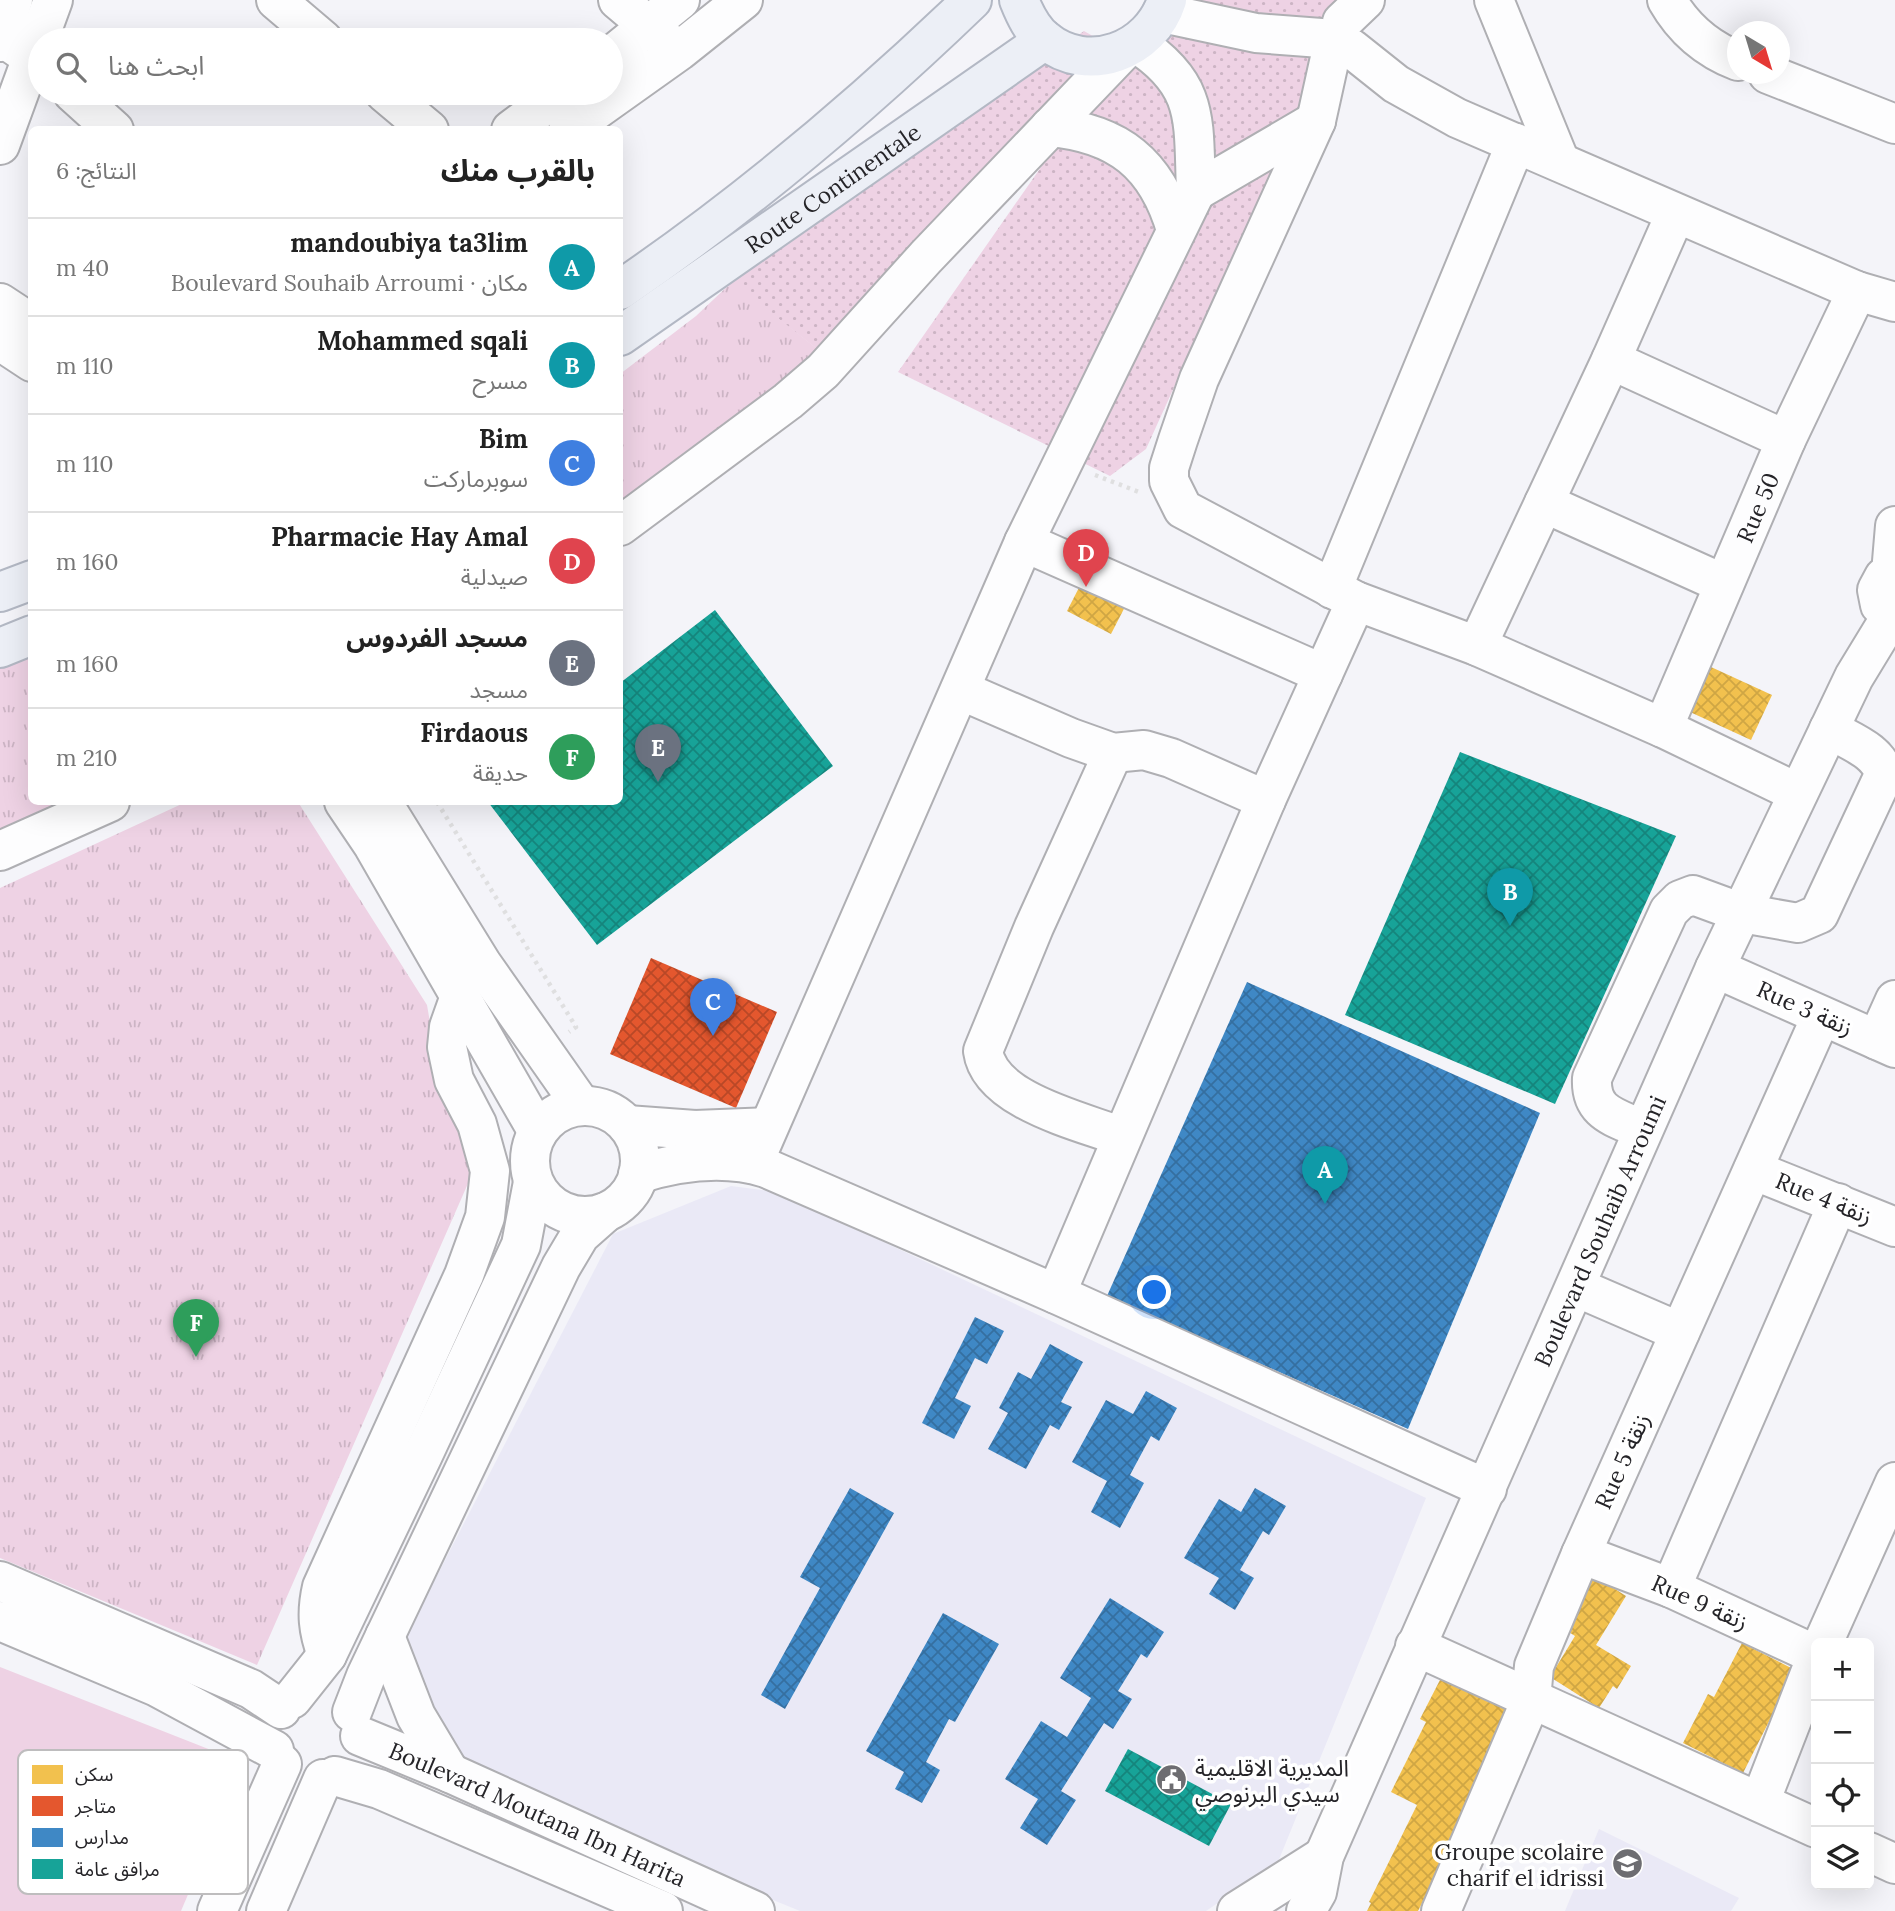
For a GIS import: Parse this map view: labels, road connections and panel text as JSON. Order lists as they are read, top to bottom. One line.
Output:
{"streets":{"main road":["Route Continentale"],"street":["Rue 50","Rue 3 زنقة","Rue 4 زنقة","Boulevard Souhaib Arroumi","Rue 5 زنقة","Rue 9 زنقة","Boulevard Moutana Ibn Harita"]},"crossings":[["Rue 3 زنقة","Boulevard Souhaib Arroumi"],["Rue 3 زنقة","Rue 5 زنقة"],["Rue 4 زنقة","Rue 5 زنقة"],["Rue 5 زنقة","Rue 9 زنقة"]],"places":{"public building":["المديرية الاقليمية سيدي البرنوصي"],"school or university":["Groupe scolaire charif el idrissi"]},"legend":["سكن","متاجر","مدارس","مرافق عامة"],"north":"bottom right","page":{"search":"ابحث هنا","heading":["بالقرب منك","النتائج: 6"],"list":[{"mark":"A","name":"mandoubiya ta3lim","note":"مكان · Boulevard Souhaib Arroumi","value":"40 m"},{"mark":"B","name":"Mohammed sqali","note":"مسرح","value":"110 m"},{"mark":"C","name":"Bim","note":"سوبرماركت","value":"110 m"},{"mark":"D","name":"Pharmacie Hay Amal","note":"صيدلية","value":"160 m"},{"mark":"E","name":"مسجد الفردوس","note":"مسجد","value":"160 m"},{"mark":"F","name":"Firdaous","note":"حديقة","value":"210 m"}],"pins":["D","E","B","C","A","F"],"map_buttons":["+","−"]}}
